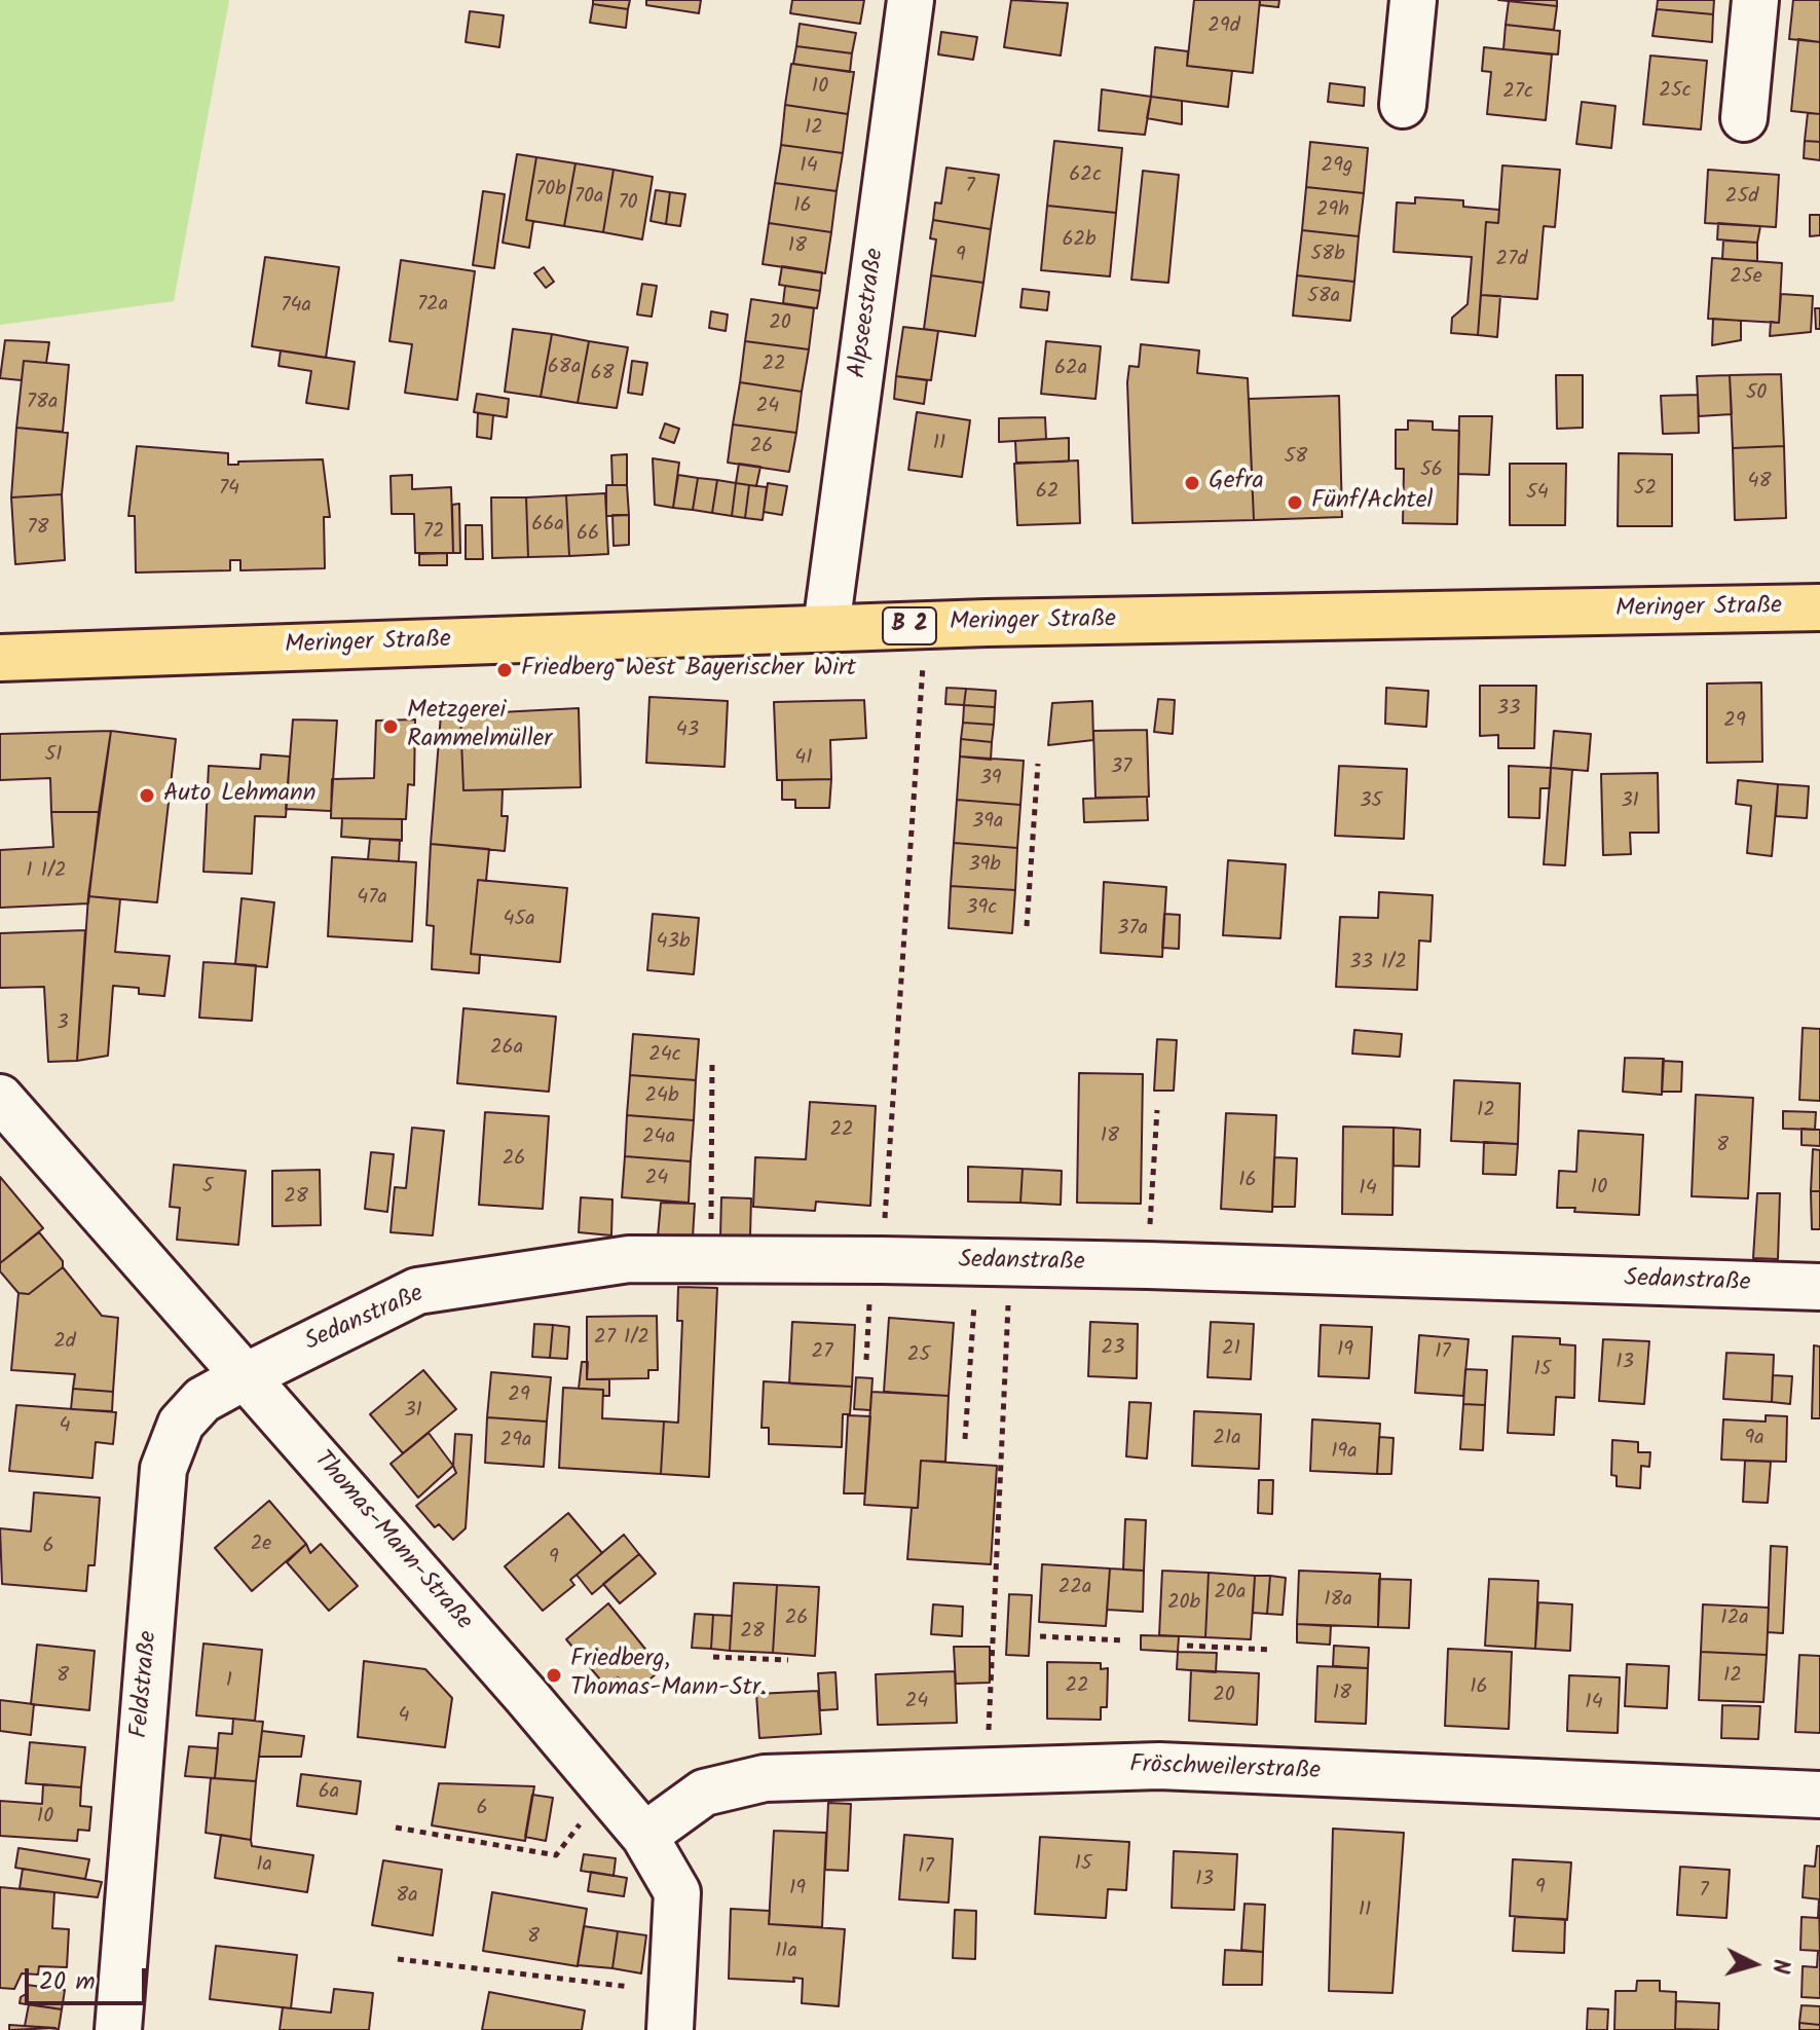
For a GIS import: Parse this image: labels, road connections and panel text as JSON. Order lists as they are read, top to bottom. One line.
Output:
{"streets":{"main road":["Meringer Straße","B 2"],"street":["Alpseestraße","Sedanstraße","Thomas-Mann-Straße","Feldstraße","Fröschweilerstraße"]},"crossings":[["Alpseestraße","Meringer Straße"],["Sedanstraße","Thomas-Mann-Straße"],["Sedanstraße","Feldstraße"],["Thomas-Mann-Straße","Feldstraße"],["Thomas-Mann-Straße","Fröschweilerstraße"]],"places":["Gefra","Fünf/Achtel","Friedberg West Bayerischer Wirt","Metzgerei Rammelmüller","Auto Lehmann","Friedberg, Thomas-Mann-Str."],"house_numbers":["29d","10","25c","27c","12","14","29g","62c","7","70b","70a","25d","70","16","29h","62b","18","58b","9","27d","25e","58a","72a","74a","20","22","68a","62a","68","50","78a","24","11","26","58","56","48","74","52","62","54","66a","78","72","66","33","29","43","51","41","37","39","35","31","39a","39b","1 1/2","47a","39c","45a","37a","43b","33 1/2","3","26a","24c","24b","12","22","18","24a","8","26","24","16","5","10","14","28","27 1/2","2d","23","21","19","27","17","25","13","15","29","31","4","21a","9a","29a","19a","2e","6","9","22a","20a","18a","20b","26","12a","28","8","12","1","22","16","18","20","24","14","4","6a","6","10","15","1a","17","13","9","19","7","8a","11","8","11a"],"scale_bar":"20 m","north":"right"}
